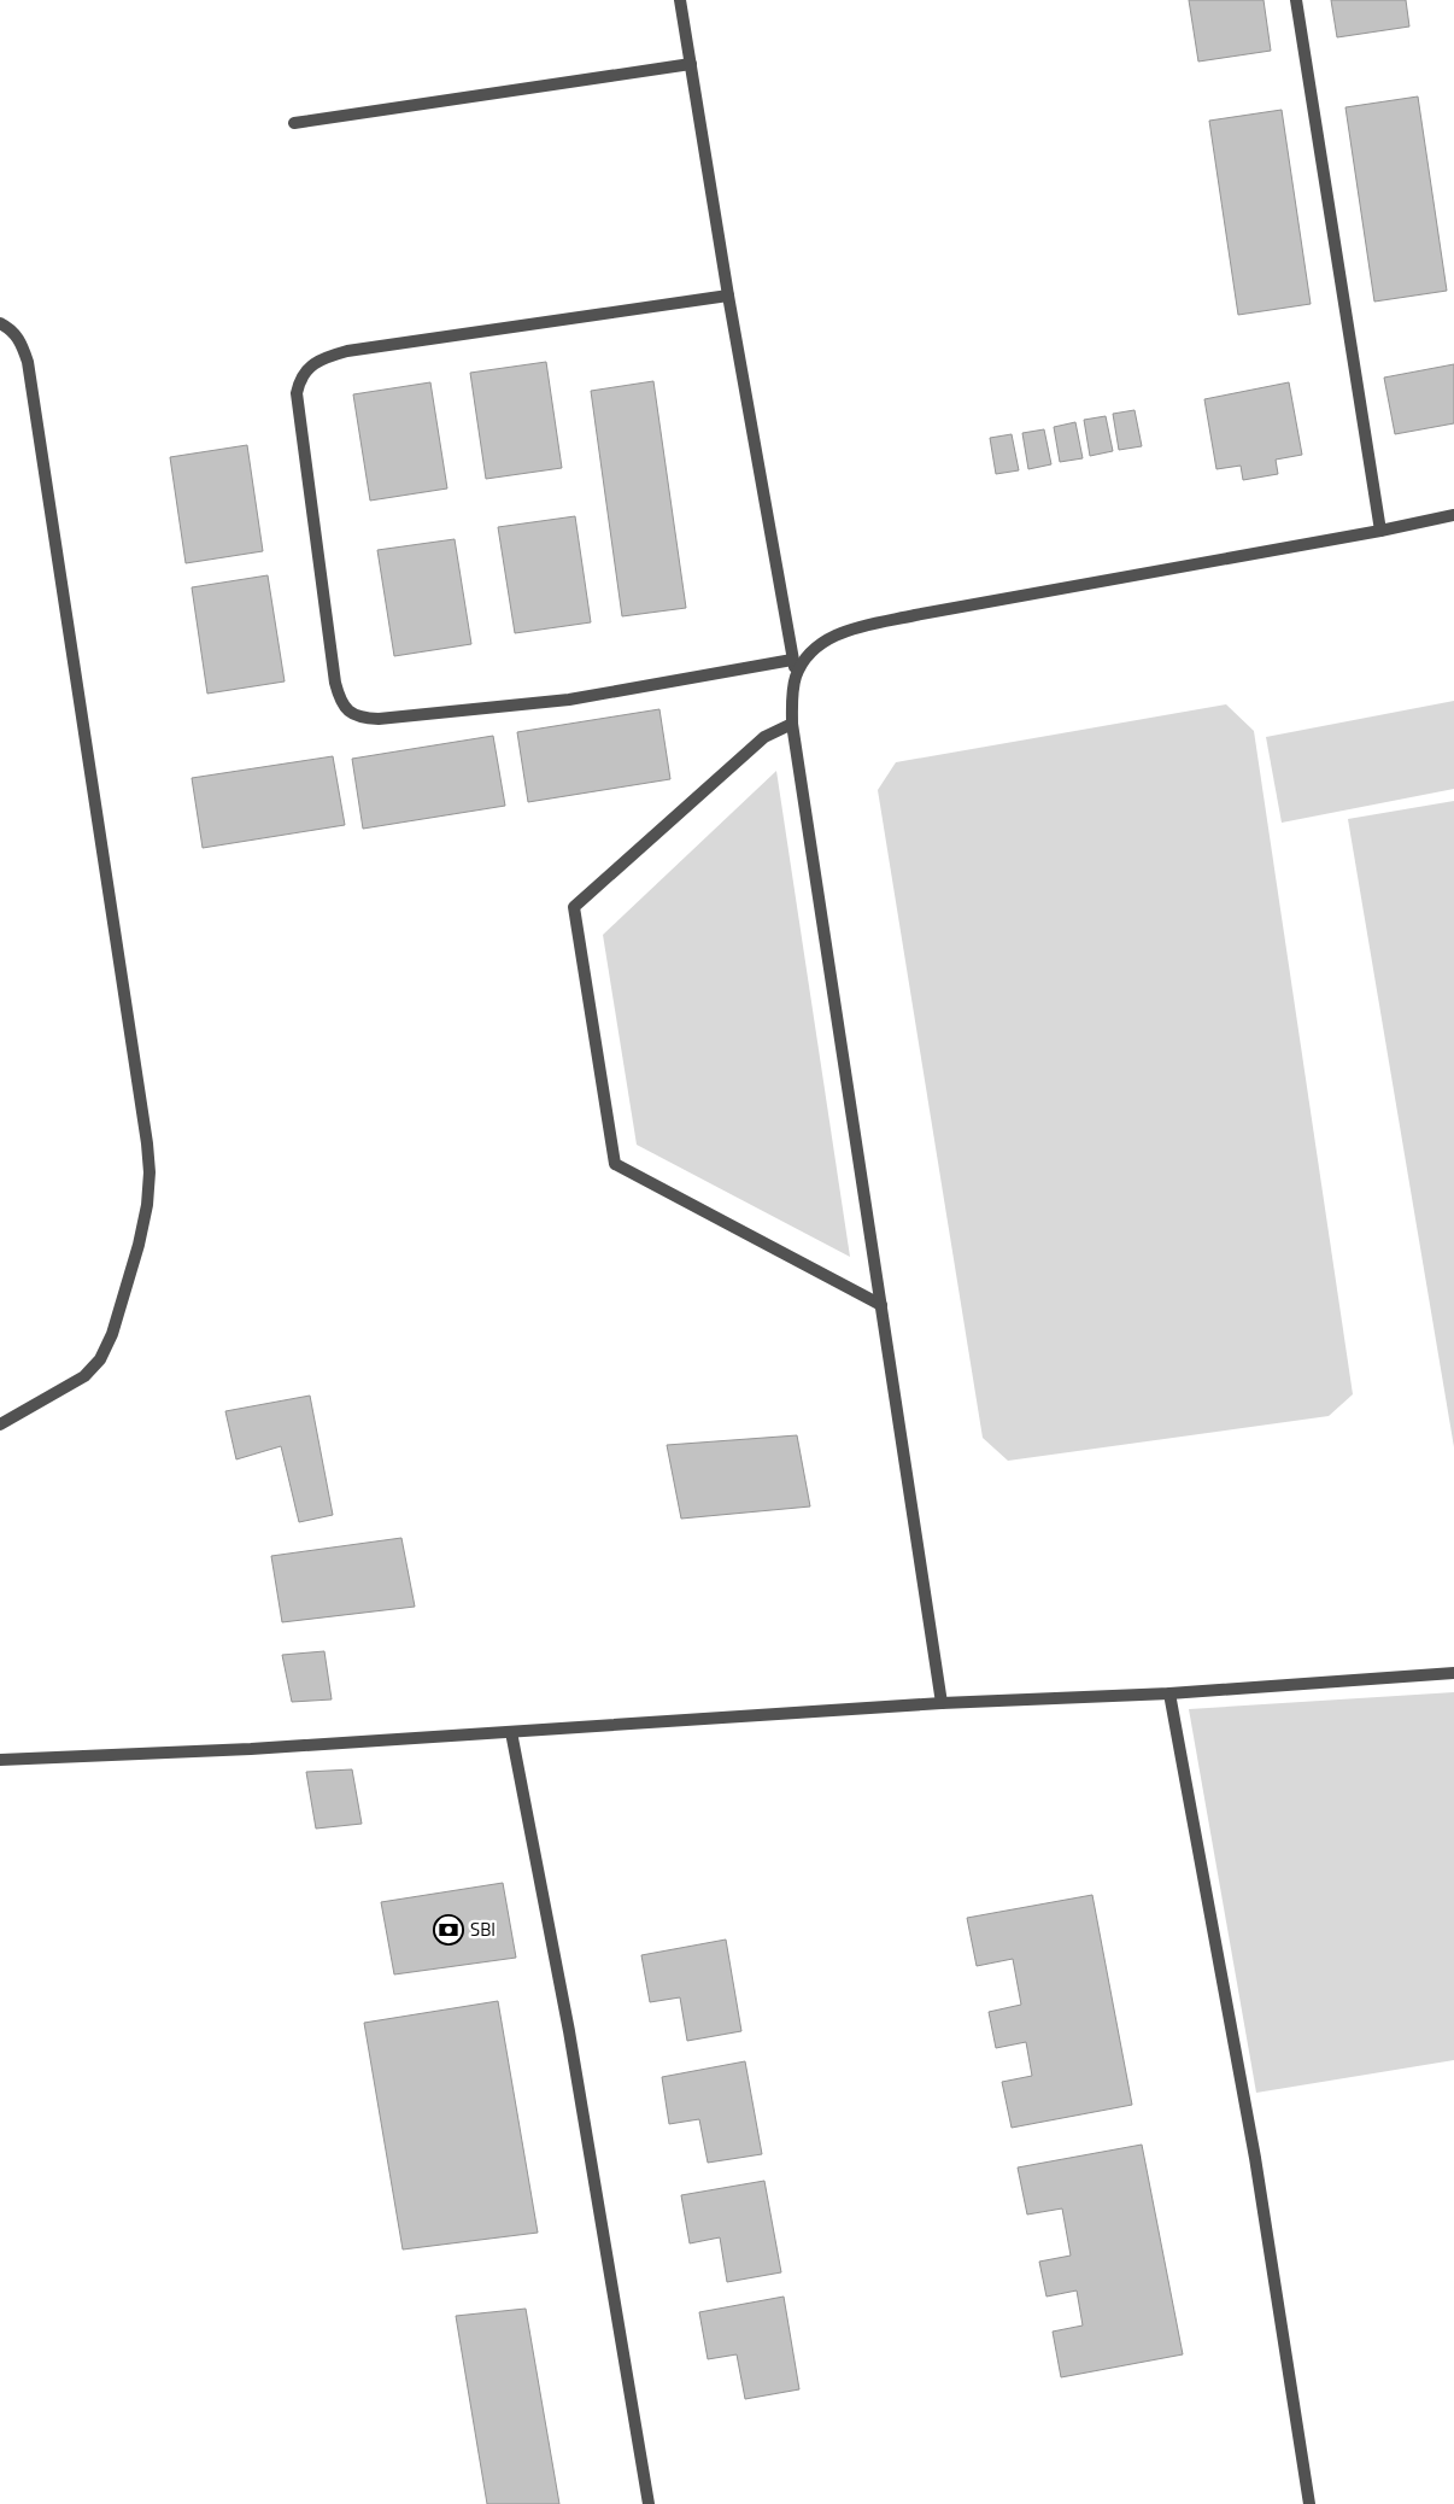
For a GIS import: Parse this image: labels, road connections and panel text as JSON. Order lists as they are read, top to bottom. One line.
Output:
{"places":{"bank":["SBI"]}}
